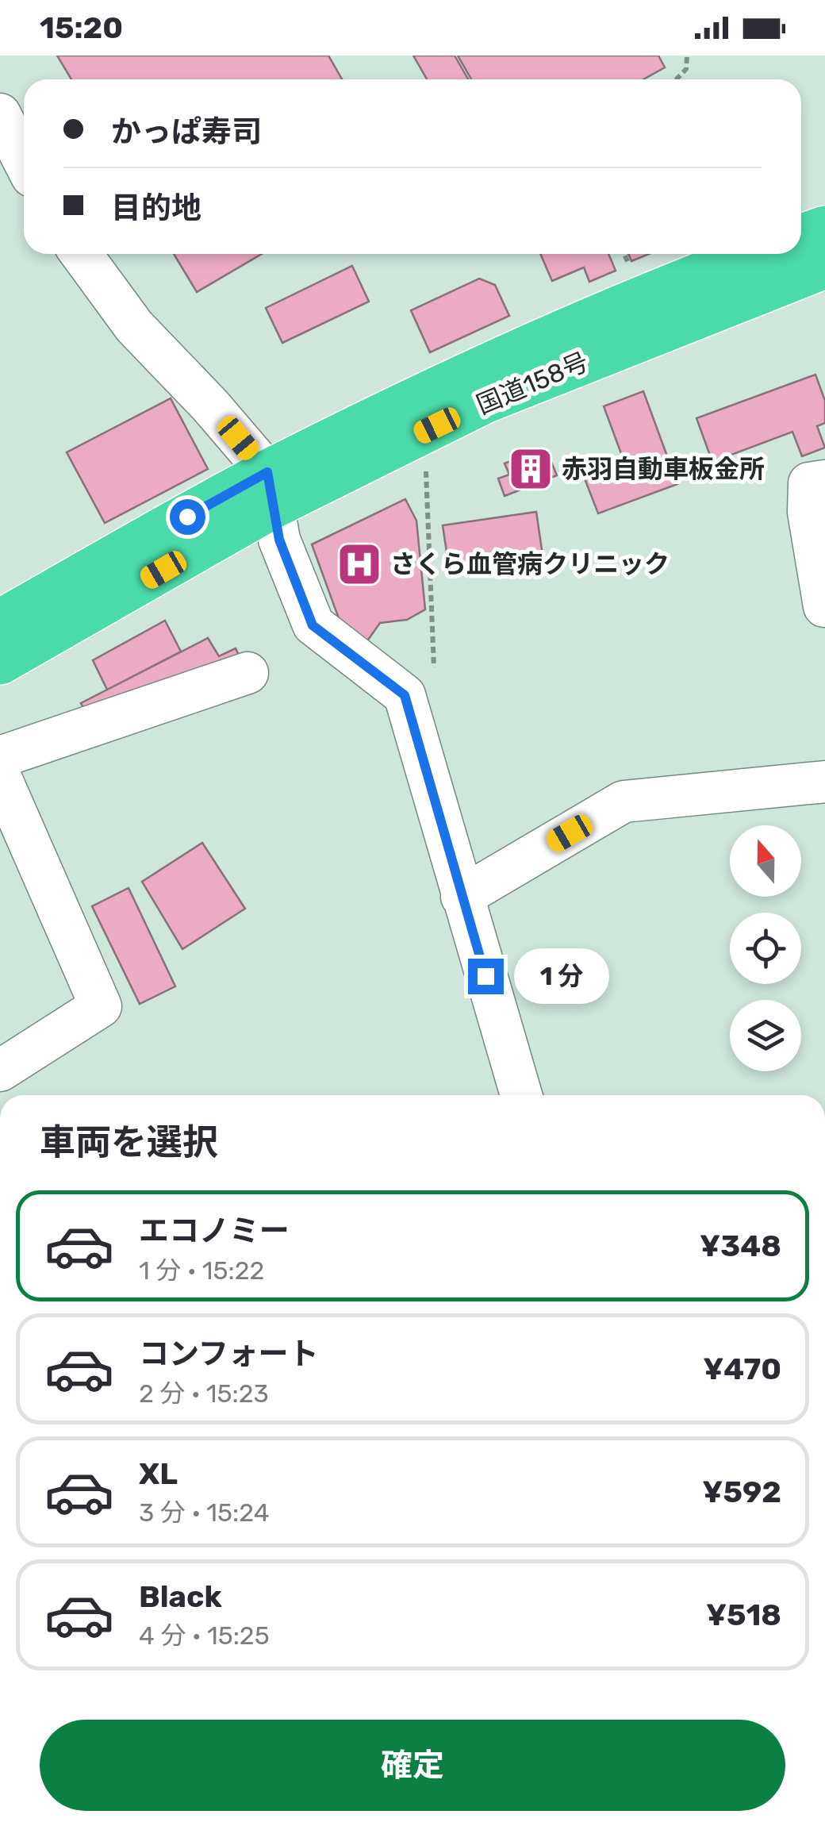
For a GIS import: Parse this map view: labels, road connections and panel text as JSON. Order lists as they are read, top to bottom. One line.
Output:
{"streets":{"highway":["国道158号"]},"places":{"building":["赤羽自動車板金所"],"hospital":["さくら血管病クリニック"]},"north":"top","page":{"status":"15:20","banner":["かっぱ寿司","目的地"],"bubble":"1 分","heading":"車両を選択","list":[{"name":"エコノミー","note":"1 分 · 15:22","value":"¥348"},{"name":"コンフォート","note":"2 分 · 15:23","value":"¥470"},{"name":"XL","note":"3 分 · 15:24","value":"¥592"},{"name":"Black","note":"4 分 · 15:25","value":"¥518"}],"buttons":"確定"}}
